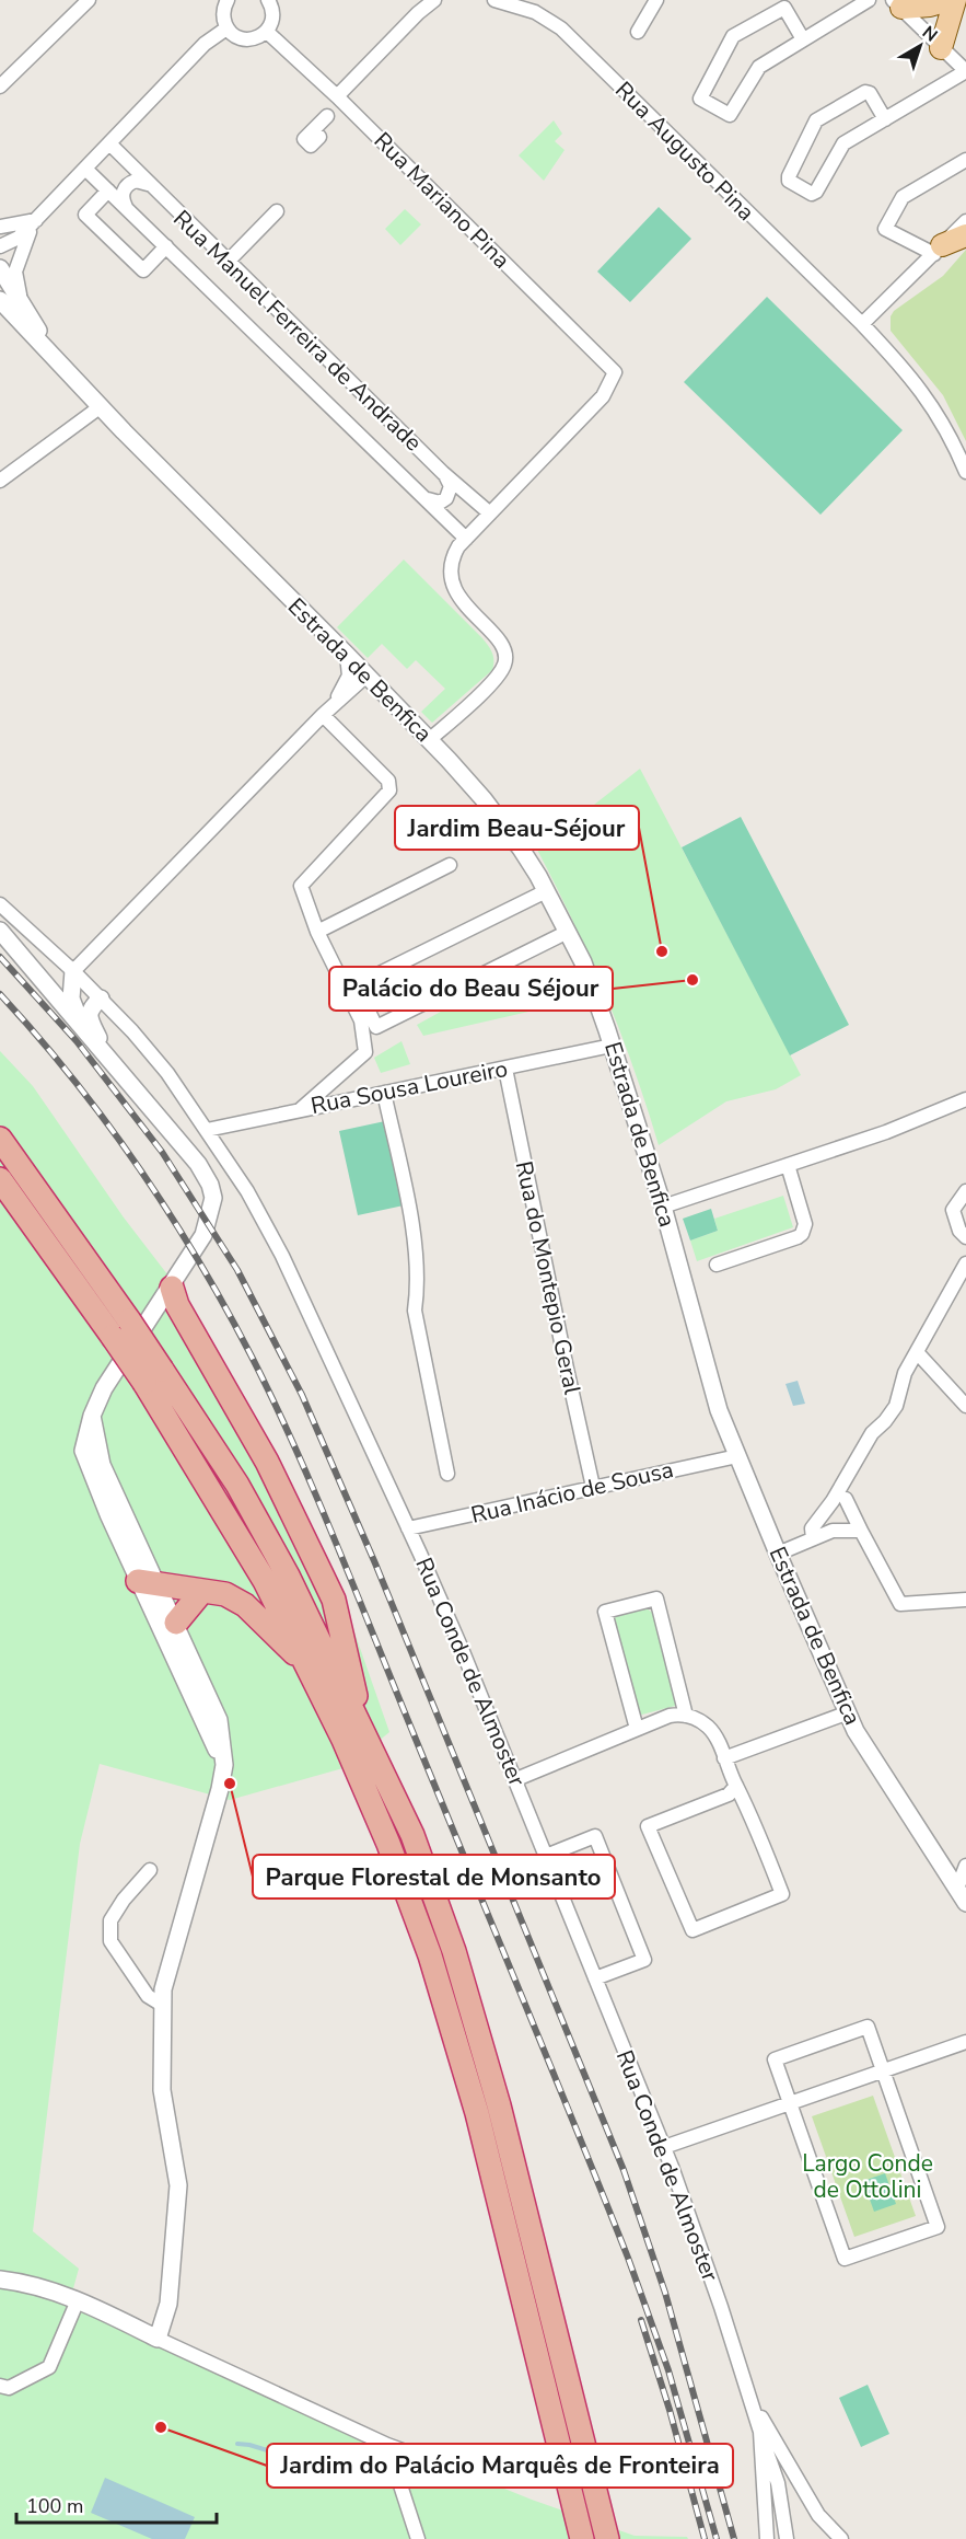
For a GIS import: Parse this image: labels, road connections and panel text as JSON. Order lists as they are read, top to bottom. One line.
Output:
{"streets":{"street":["Rua Augusto Pina","Rua Mariano Pina","Rua Manuel Ferreira de Andrade","Estrada de Benfica","Rua Sousa Loureiro","Rua do Montepio Geral","Rua Inácio de Sousa","Rua Conde de Almoster"]},"crossings":[["Rua Mariano Pina","Rua Manuel Ferreira de Andrade"],["Estrada de Benfica","Rua Sousa Loureiro"],["Estrada de Benfica","Rua Inácio de Sousa"],["Rua Sousa Loureiro","Rua do Montepio Geral"],["Rua Sousa Loureiro","Rua Conde de Almoster"],["Rua do Montepio Geral","Rua Inácio de Sousa"],["Rua Inácio de Sousa","Rua Conde de Almoster"]],"parks":["Largo Conde de Ottolini"],"places":["Jardim Beau-Séjour","Palácio do Beau Séjour","Parque Florestal de Monsanto","Jardim do Palácio Marquês de Fronteira"],"scale_bar":"100 m","north":"top right"}
